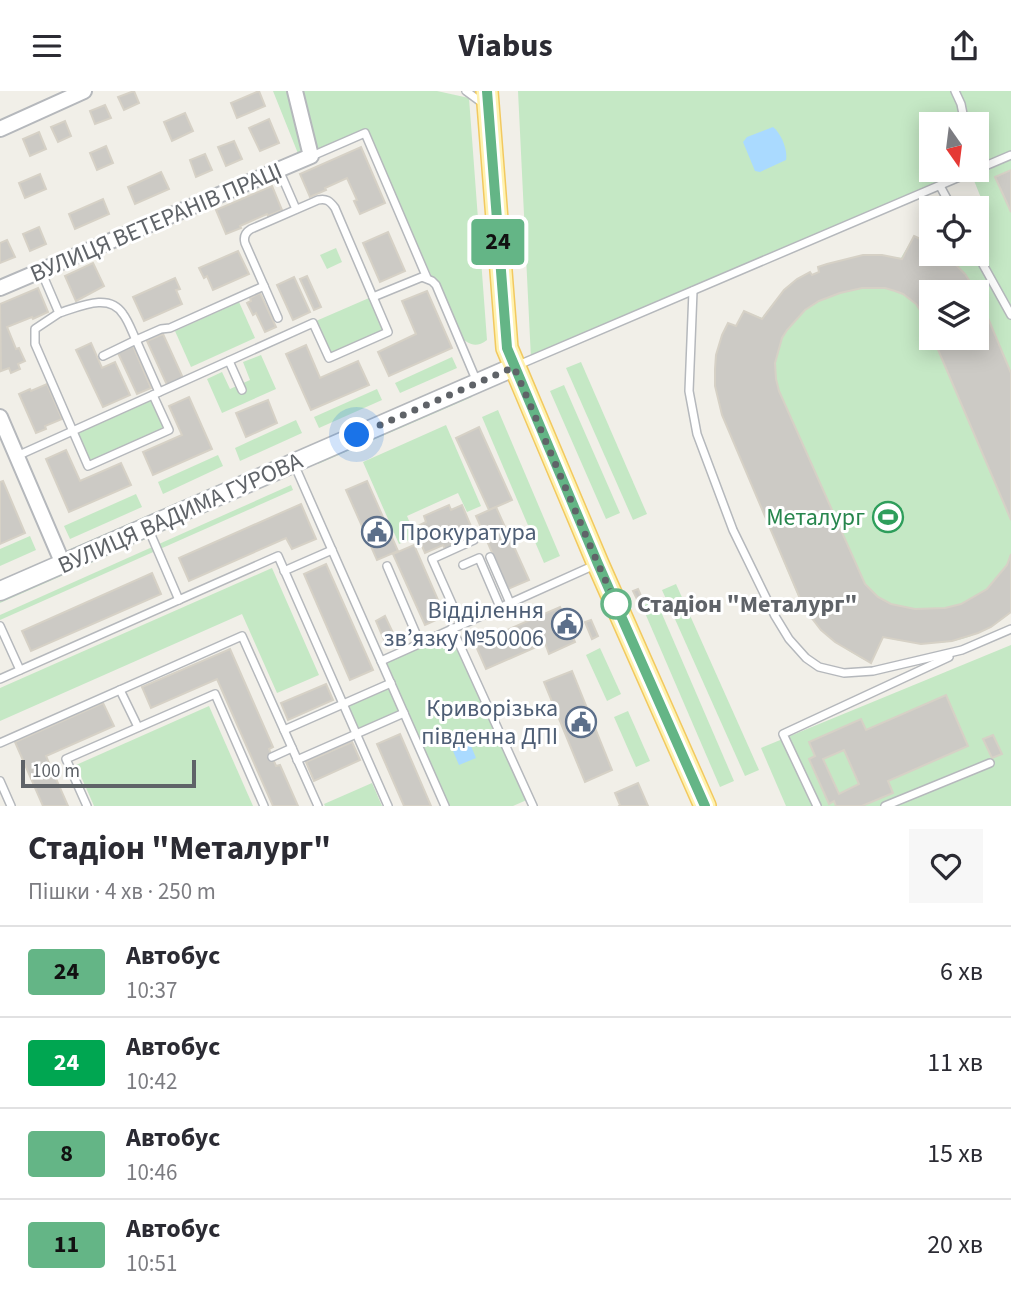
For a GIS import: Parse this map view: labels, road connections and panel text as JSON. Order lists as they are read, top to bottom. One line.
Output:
{"streets":{"street":["ВУЛИЦЯ ВЕТЕРАНІВ ПРАЦІ","ВУЛИЦЯ ВАДИМА ГУРОВА"]},"places":{"sports":["Металург"],"public building":["Прокуратура","Відділення зв’язку №50006","Криворізька південна ДПІ"],"other":["Стадіон \"Металург\""]},"lines":["bus line 24"],"scale_bar":"100 m","north":"bottom","page":{"header":"Viabus","on_map":"24","scale":"100 m","heading":["Стадіон \"Металург\"","Пішки · 4 хв · 250 m"],"list":[{"mark":"24","name":"Автобус","note":"10:37","value":"6 хв"},{"mark":"24","name":"Автобус","note":"10:42","value":"11 хв"},{"mark":"8","name":"Автобус","note":"10:46","value":"15 хв"},{"mark":"11","name":"Автобус","note":"10:51","value":"20 хв"}]}}
